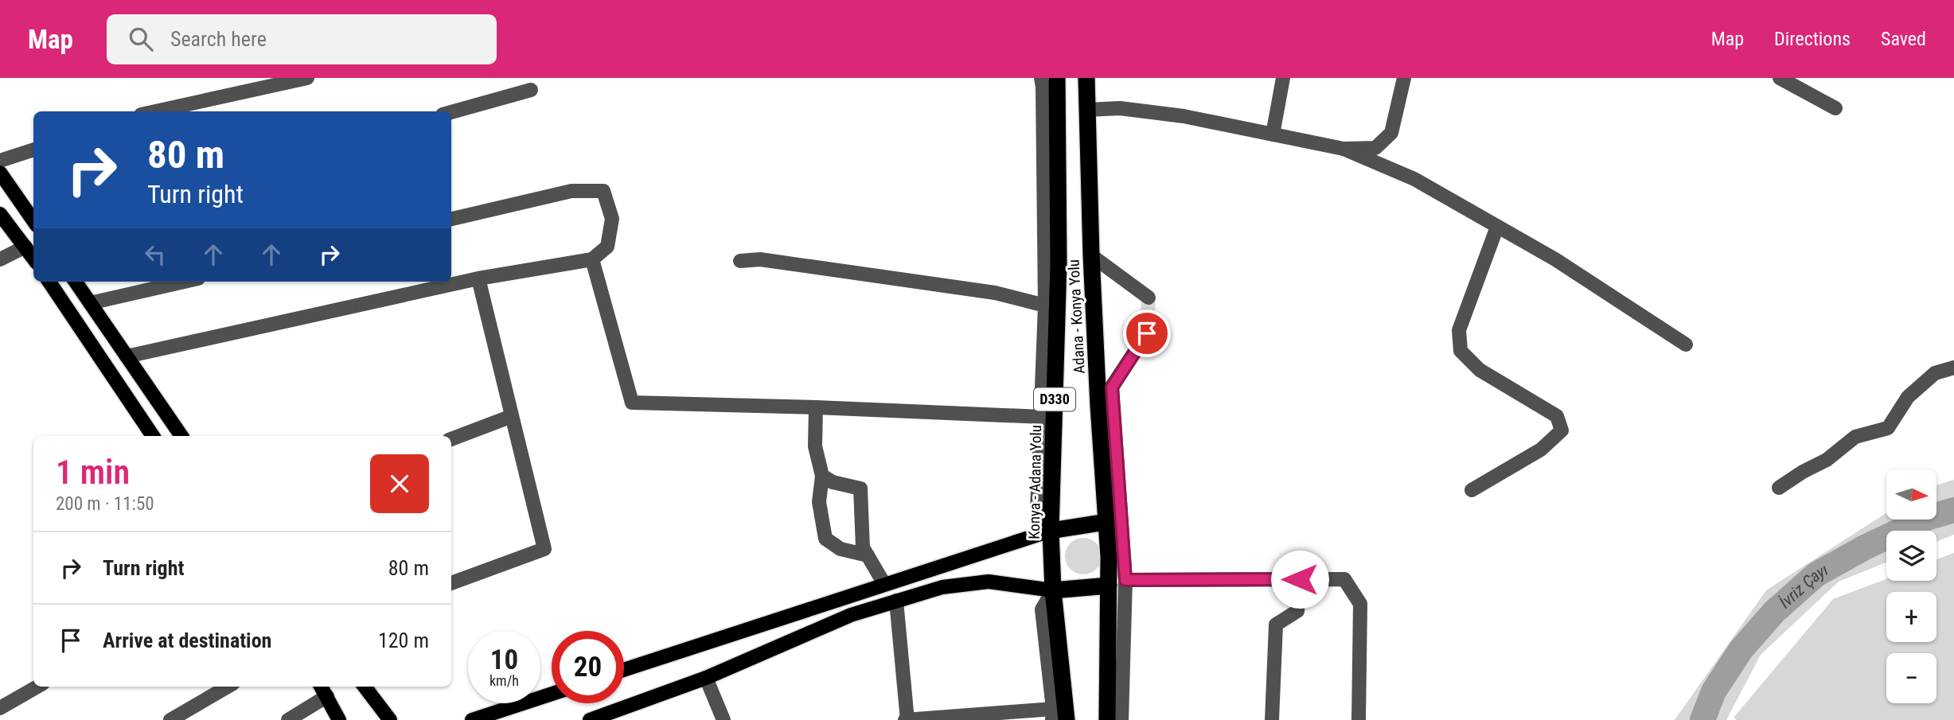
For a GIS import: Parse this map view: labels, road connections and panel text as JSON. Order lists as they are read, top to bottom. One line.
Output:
{"streets":{"highway":["Adana - Konya Yolu","D330","Konya - Adana Yolu"]},"water":["İvriz Çayı"],"north":"right","page":{"header":"Map","search":"Search here","nav":["Map","Directions","Saved"],"turn":["80 m","Turn right"],"heading":["1 min","200 m · 11:50"],"map_buttons":["+","−"],"list":[{"name":"Turn right","value":"80 m"},{"name":"Arrive at destination","value":"120 m"}],"speed":"10 km/h","limit":"20"}}
